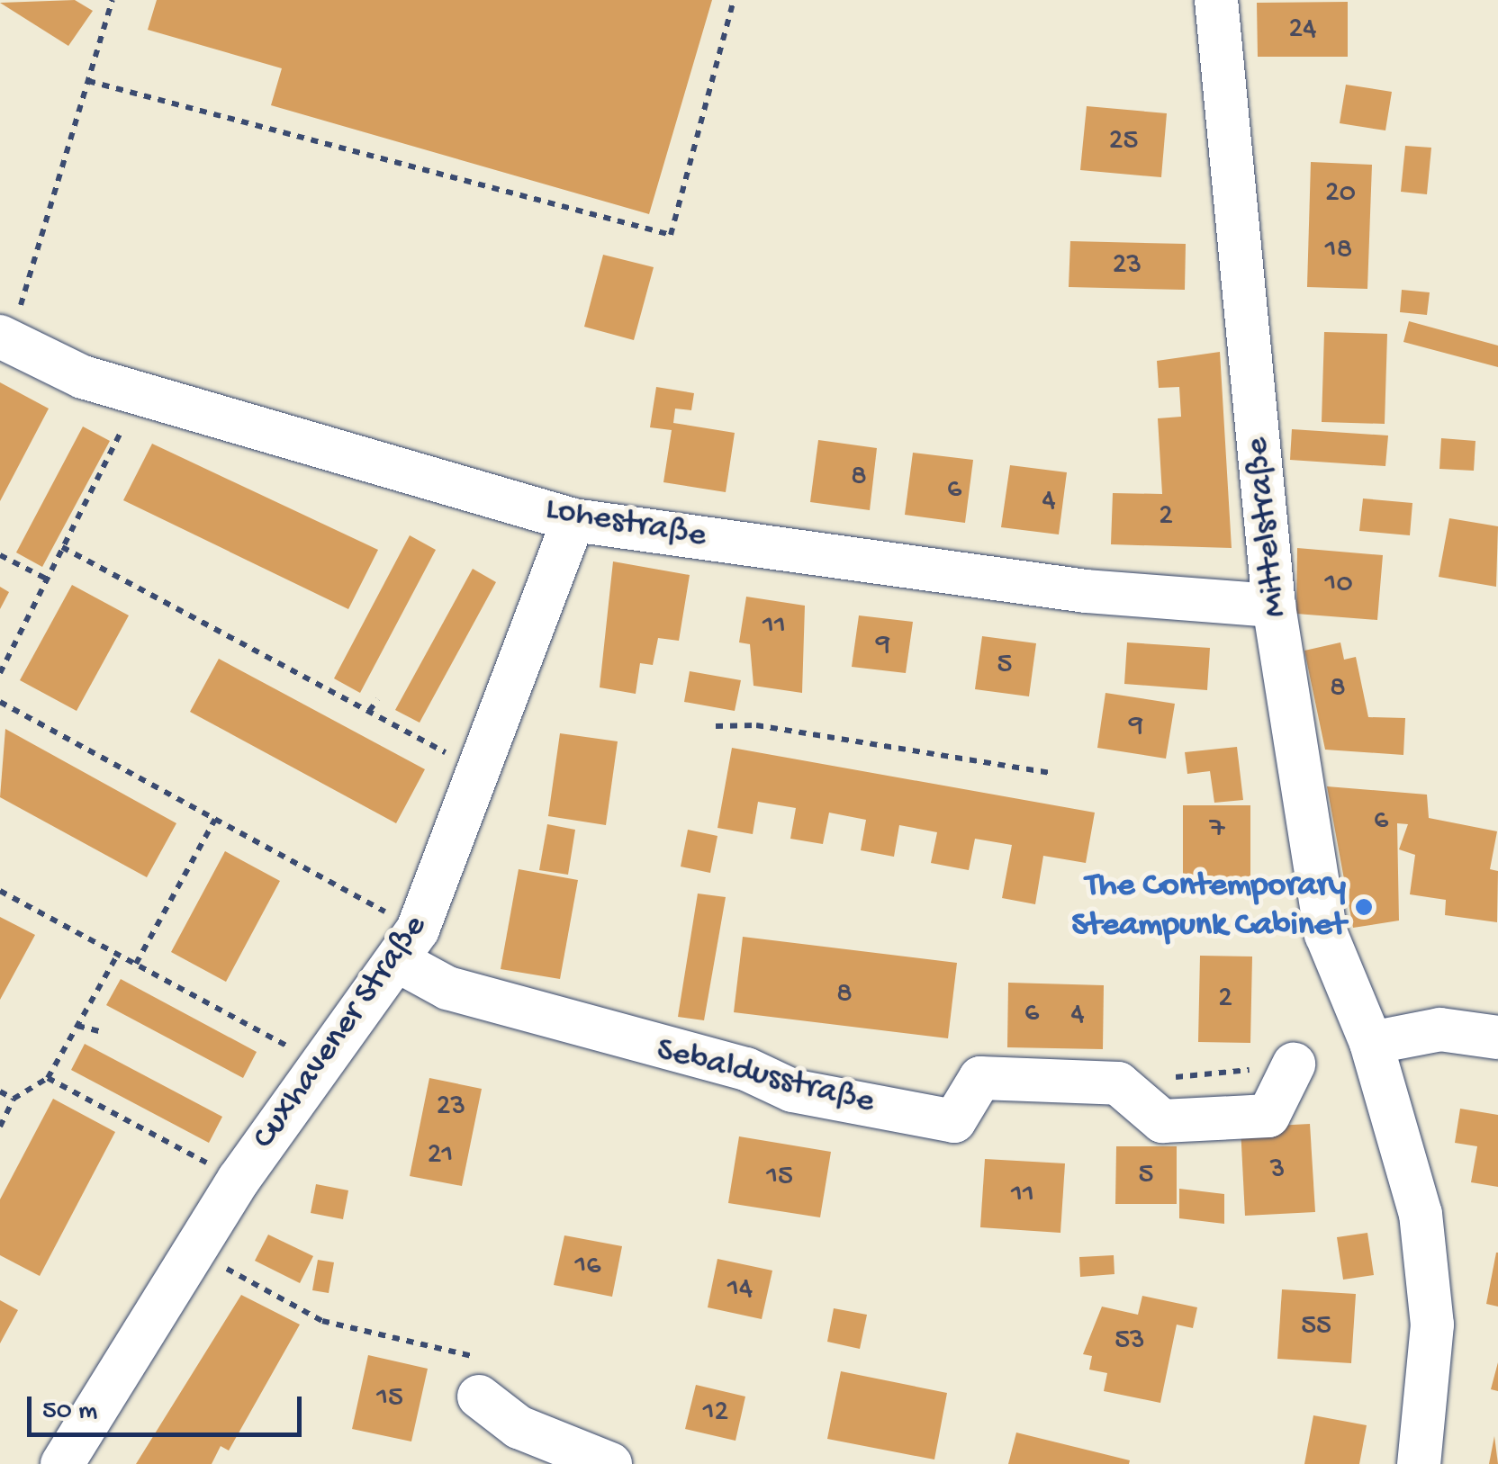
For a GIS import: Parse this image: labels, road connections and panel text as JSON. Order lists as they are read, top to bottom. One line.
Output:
{"streets":{"street":["Lohestraße","Mittelstraße","Cuxhavener Straße","Sebaldusstraße"]},"crossings":[["Lohestraße","Mittelstraße"],["Lohestraße","Cuxhavener Straße"],["Cuxhavener Straße","Sebaldusstraße"]],"places":["The Contemporary Steampunk Cabinet"],"house_numbers":["24","25","20","18","23","8","6","4","2","10","11","9","5","8","9","6","7","8","2","6","4","23","21","3","5","15","11","16","14","55","53","15","12"],"scale_bar":"50 m"}
